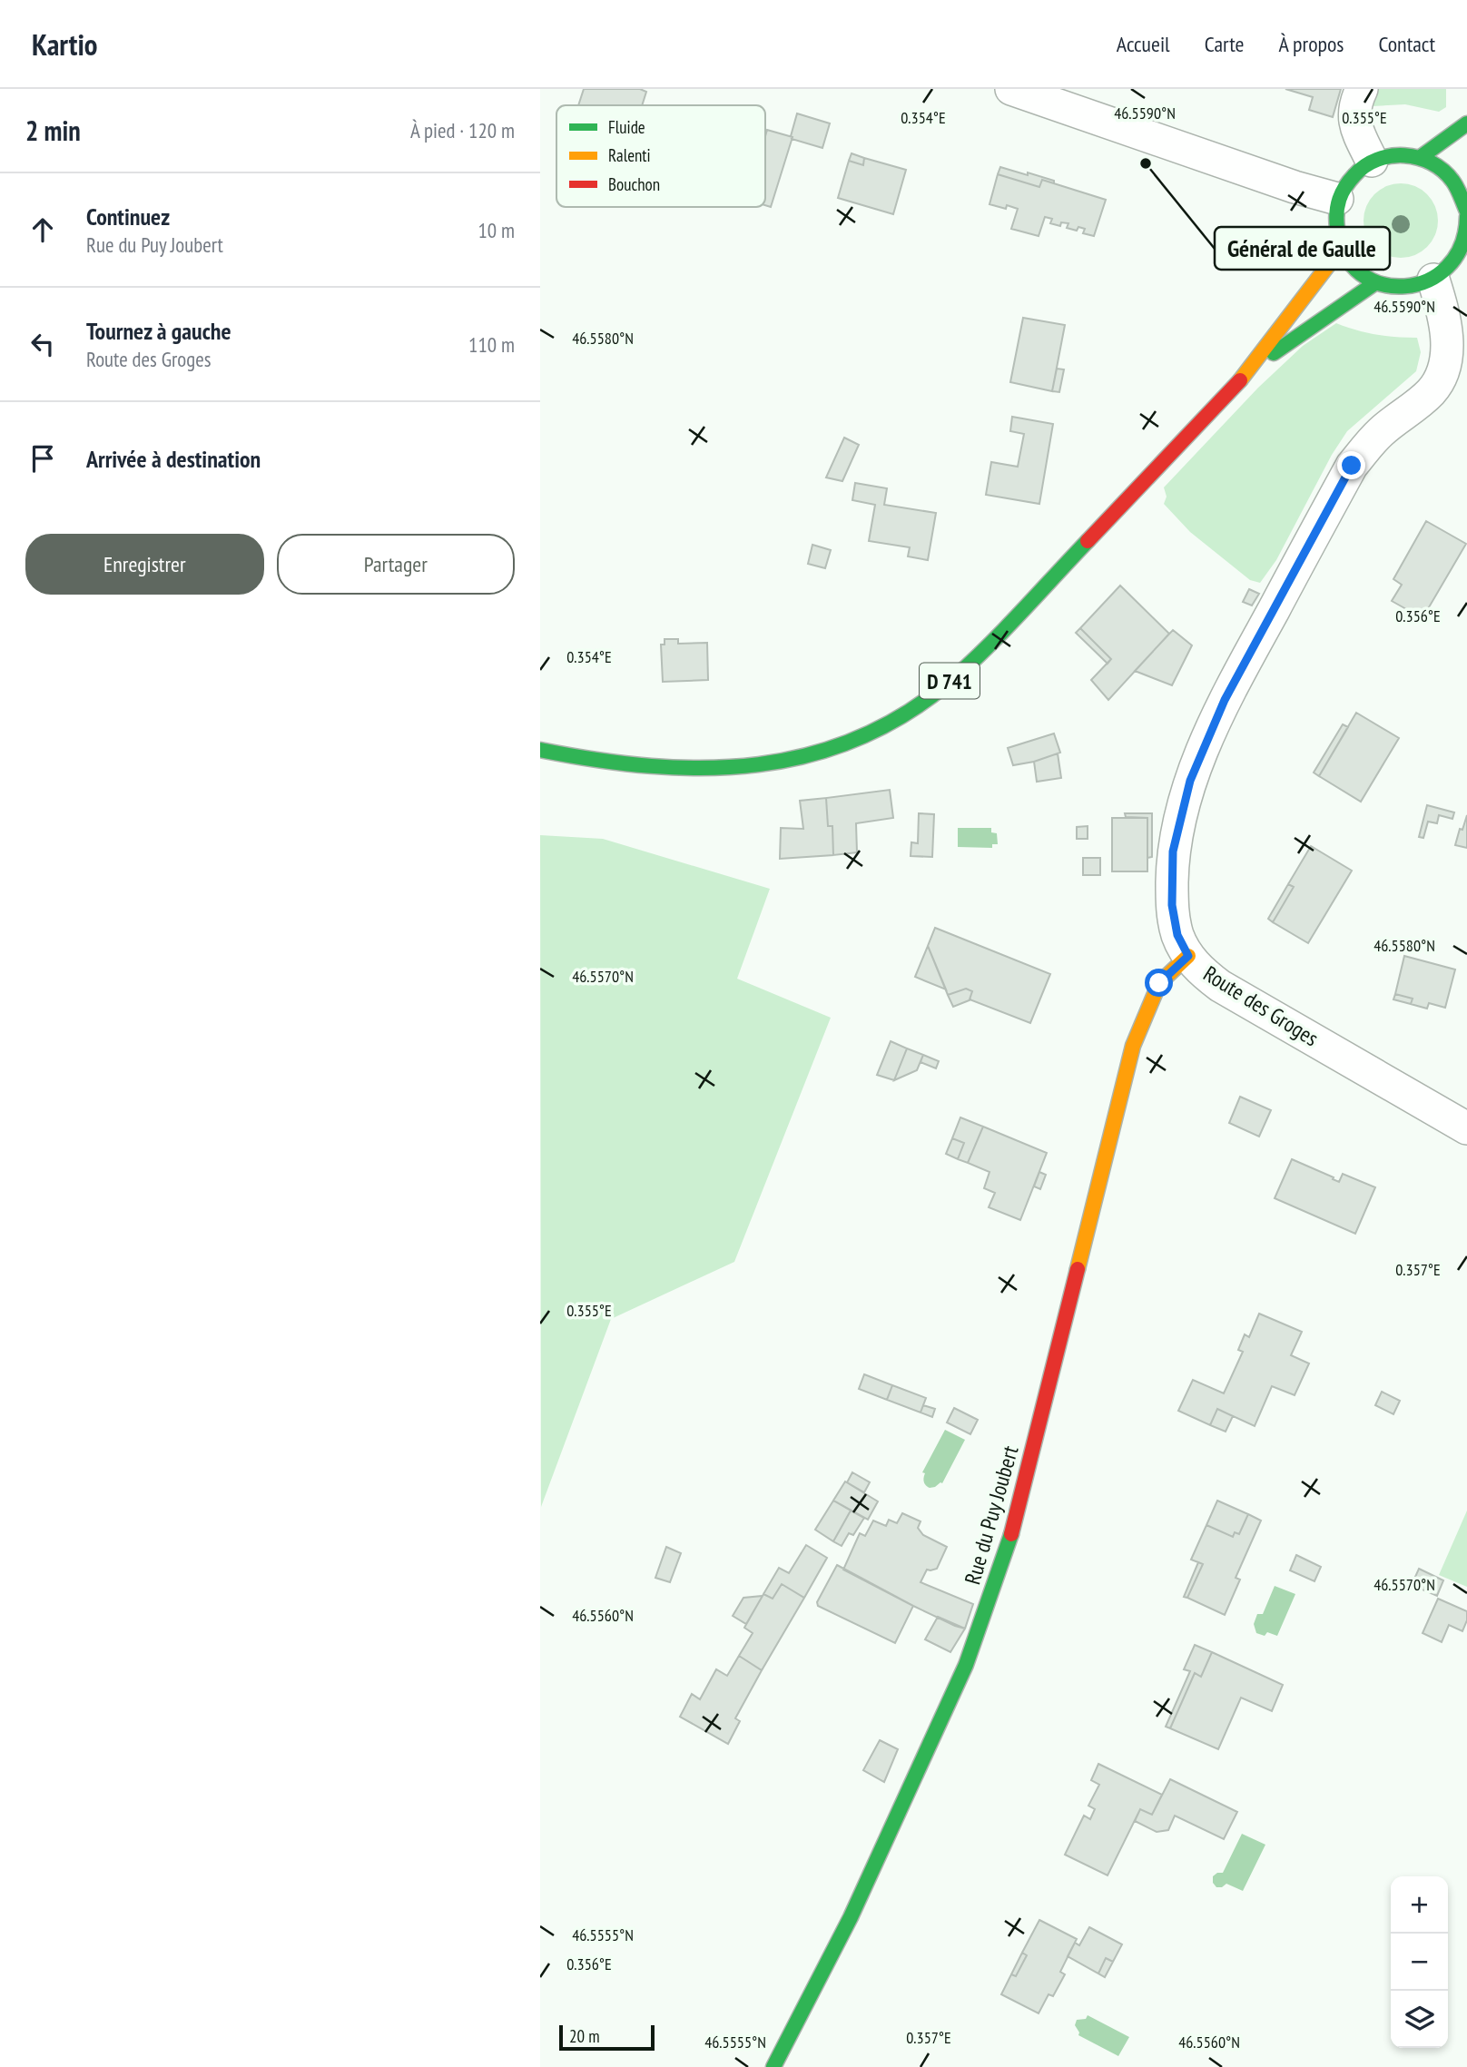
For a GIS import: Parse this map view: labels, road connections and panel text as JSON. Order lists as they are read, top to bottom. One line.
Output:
{"streets":{"main road":["D 741","Rue du Puy Joubert"],"street":["Route des Groges"]},"crossings":[["D 741","Route des Groges"],["Route des Groges","Rue du Puy Joubert"]],"places":["Général de Gaulle"],"legend":["Fluide","Ralenti","Bouchon"],"scale_bar":"20 m","page":{"header":"Kartio","nav":["Accueil","Carte","À propos","Contact"],"heading":["2 min","À pied · 120 m"],"list":[["Continuez","Rue du Puy Joubert","10 m"],["Tournez à gauche","Route des Groges","110 m"],"Arrivée à destination"],"buttons":["Enregistrer","Partager"],"map_buttons":["+","−"],"scale":"20 m"},"coordinates":["46.5590°N","0.354°E","0.355°E","46.5580°N","0.356°E","46.5570°N","0.357°E","46.5560°N","46.5555°N"]}
